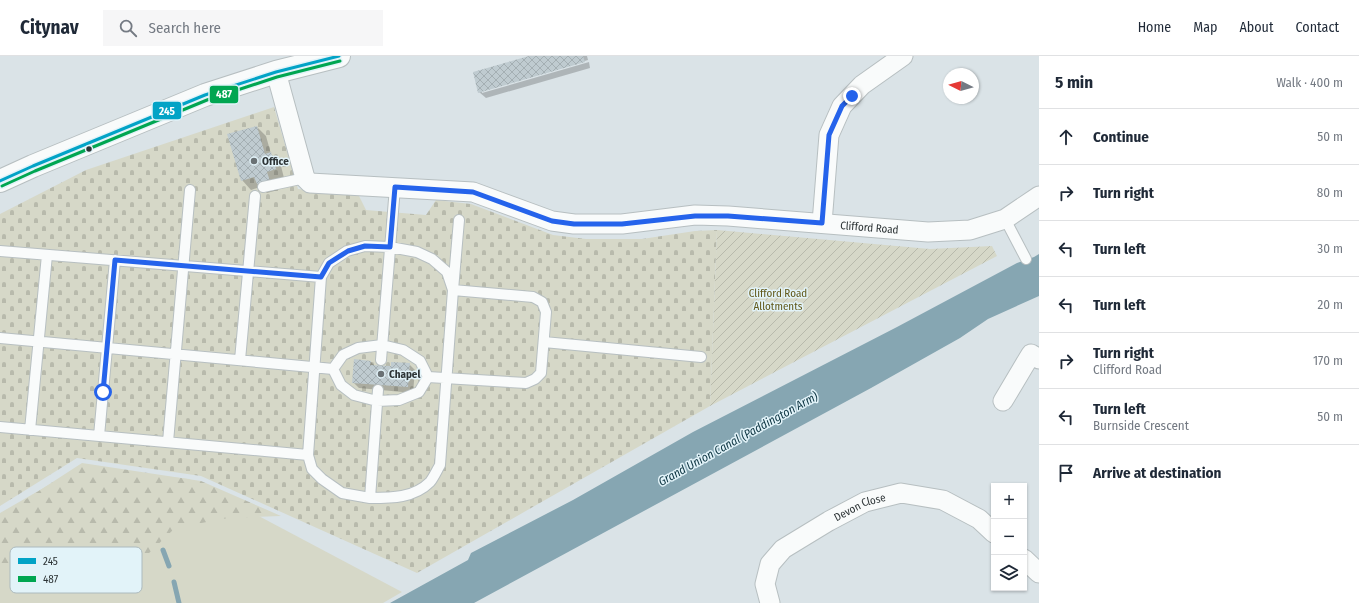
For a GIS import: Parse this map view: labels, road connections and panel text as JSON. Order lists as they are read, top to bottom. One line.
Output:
{"streets":{"street":["Clifford Road","Devon Close"]},"water":["Grand Union Canal (Paddington Arm)"],"parks":["Clifford Road Allotments"],"places":["Office","Chapel"],"lines":["transit line 245","transit line 487"],"legend":["245","487"],"north":"left","page":{"header":"Citynav","search":"Search here","nav":["Home","Map","About","Contact"],"heading":["5 min","Walk · 400 m"],"list":[["Continue","50 m"],["Turn right","80 m"],["Turn left","30 m"],["Turn left","20 m"],["Turn right","Clifford Road","170 m"],["Turn left","Burnside Crescent","50 m"],"Arrive at destination"],"map_buttons":["+","−"]}}
